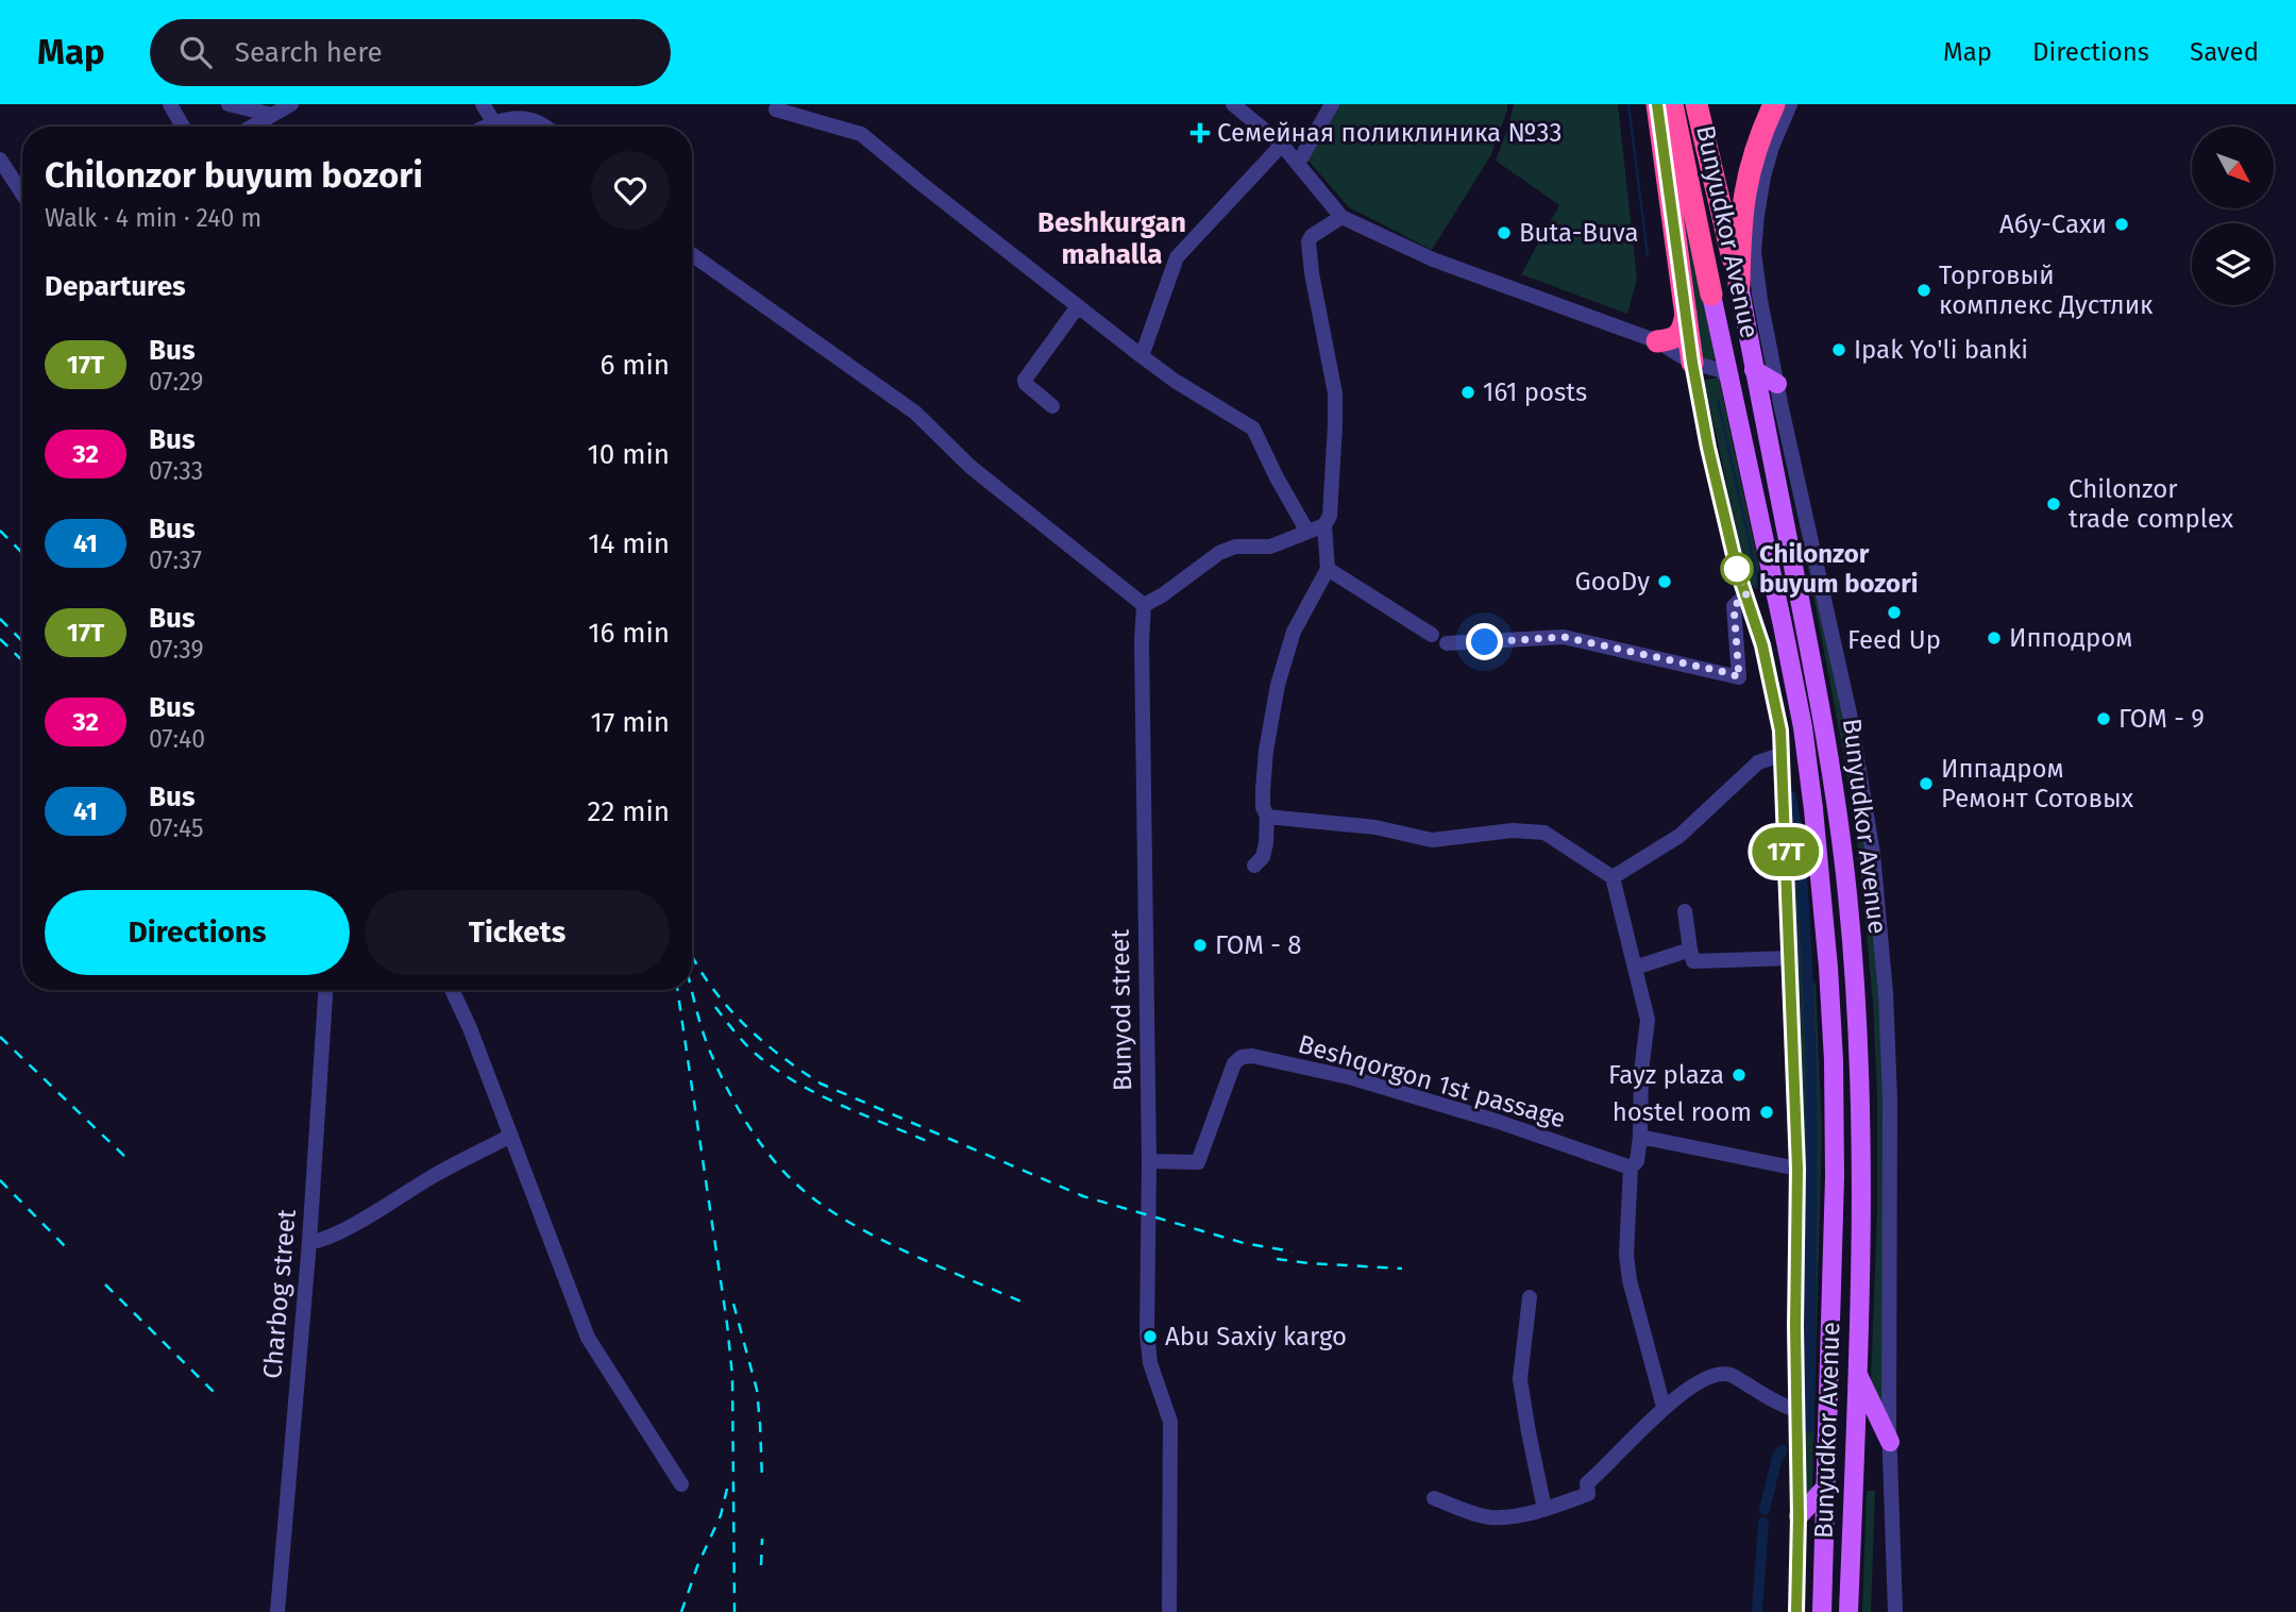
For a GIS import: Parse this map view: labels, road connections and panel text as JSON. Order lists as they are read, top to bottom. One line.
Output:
{"streets":{"highway":["Bunyudkor Avenue"],"street":["Bunyod street","Beshqorgon 1st passage","Charbog street"]},"crossings":[["Bunyod street","Beshqorgon 1st passage"]],"districts":["Beshkurgan mahalla"],"places":{"health":["Семейная поликлиника №33"],"other":["Абу-Сахи","Buta-Buva","Торговый комплекс Дустлик","Ipak Yo'li banki","161 posts","Chilonzor trade complex","Chilonzor buyum bozori","GooDy","Feed Up","Ипподром","ГОМ - 9","Иппадром Ремонт Сотовых","ГОМ - 8","Fayz plaza","hostel room","Abu Saxiy kargo"]},"lines":["bus line 17T"],"north":"bottom right","page":{"header":"Map","search":"Search here","nav":["Map","Directions","Saved"],"on_map":"17T","heading":[["Chilonzor buyum bozori","Walk · 4 min · 240 m"],"Departures"],"list":[{"mark":"17T","name":"Bus","note":"07:29","value":"6 min"},{"mark":"32","name":"Bus","note":"07:33","value":"10 min"},{"mark":"41","name":"Bus","note":"07:37","value":"14 min"},{"mark":"17T","name":"Bus","note":"07:39","value":"16 min"},{"mark":"32","name":"Bus","note":"07:40","value":"17 min"},{"mark":"41","name":"Bus","note":"07:45","value":"22 min"}],"buttons":["Directions","Tickets"]}}
